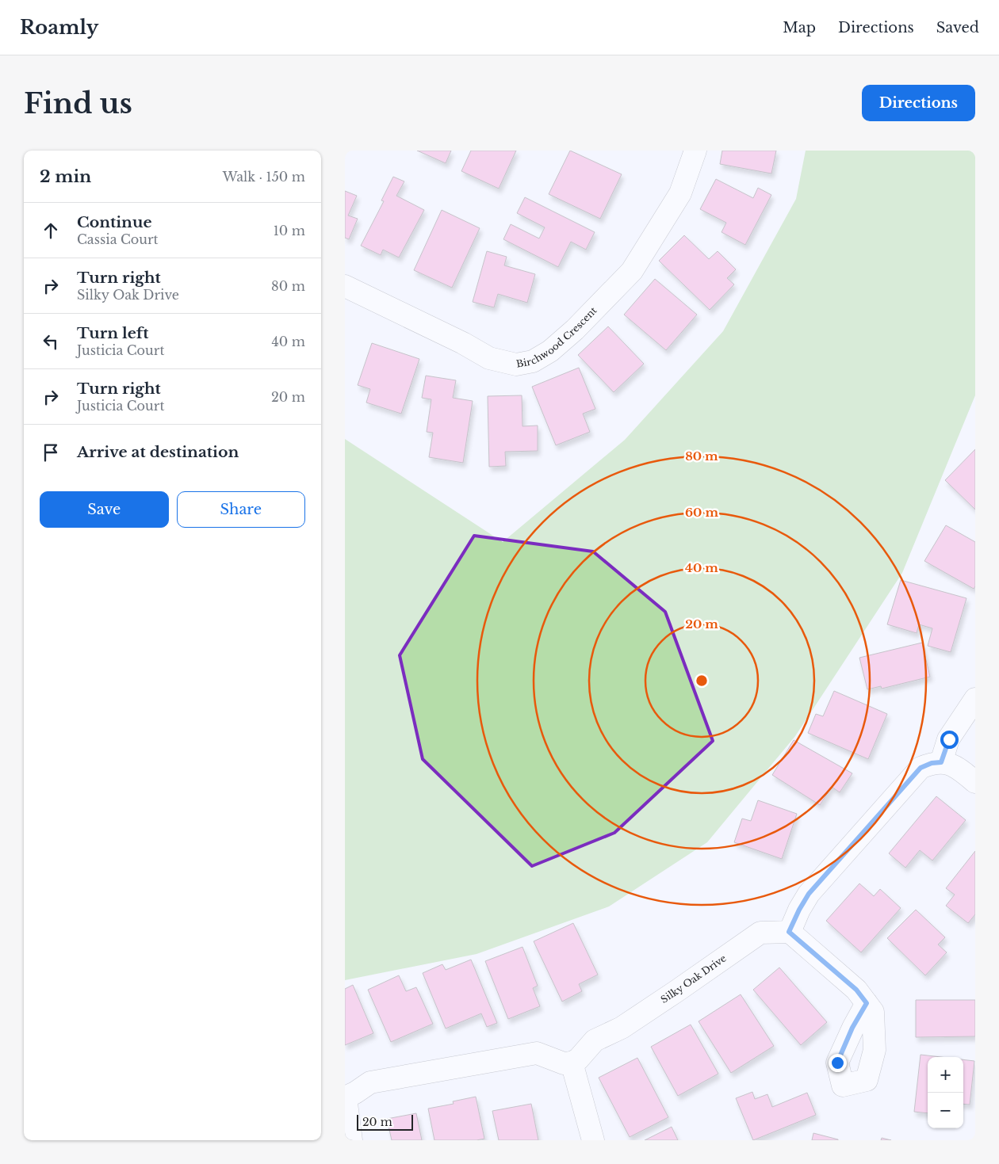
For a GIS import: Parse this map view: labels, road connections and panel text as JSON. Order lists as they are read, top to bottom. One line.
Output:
{"streets":{"street":["Birchwood Crescent","Silky Oak Drive"]},"scale_bar":"20 m","page":{"header":"Roamly","nav":["Map","Directions","Saved"],"buttons":["Directions",["Save","Share"]],"title":"Find us","heading":["2 min","Walk · 150 m"],"list":[["Continue","Cassia Court","10 m"],["Turn right","Silky Oak Drive","80 m"],["Turn left","Justicia Court","40 m"],["Turn right","Justicia Court","20 m"],"Arrive at destination"],"map_buttons":["+","−"],"scale":"20 m"},"rings":["80 m","60 m","40 m","20 m"]}
